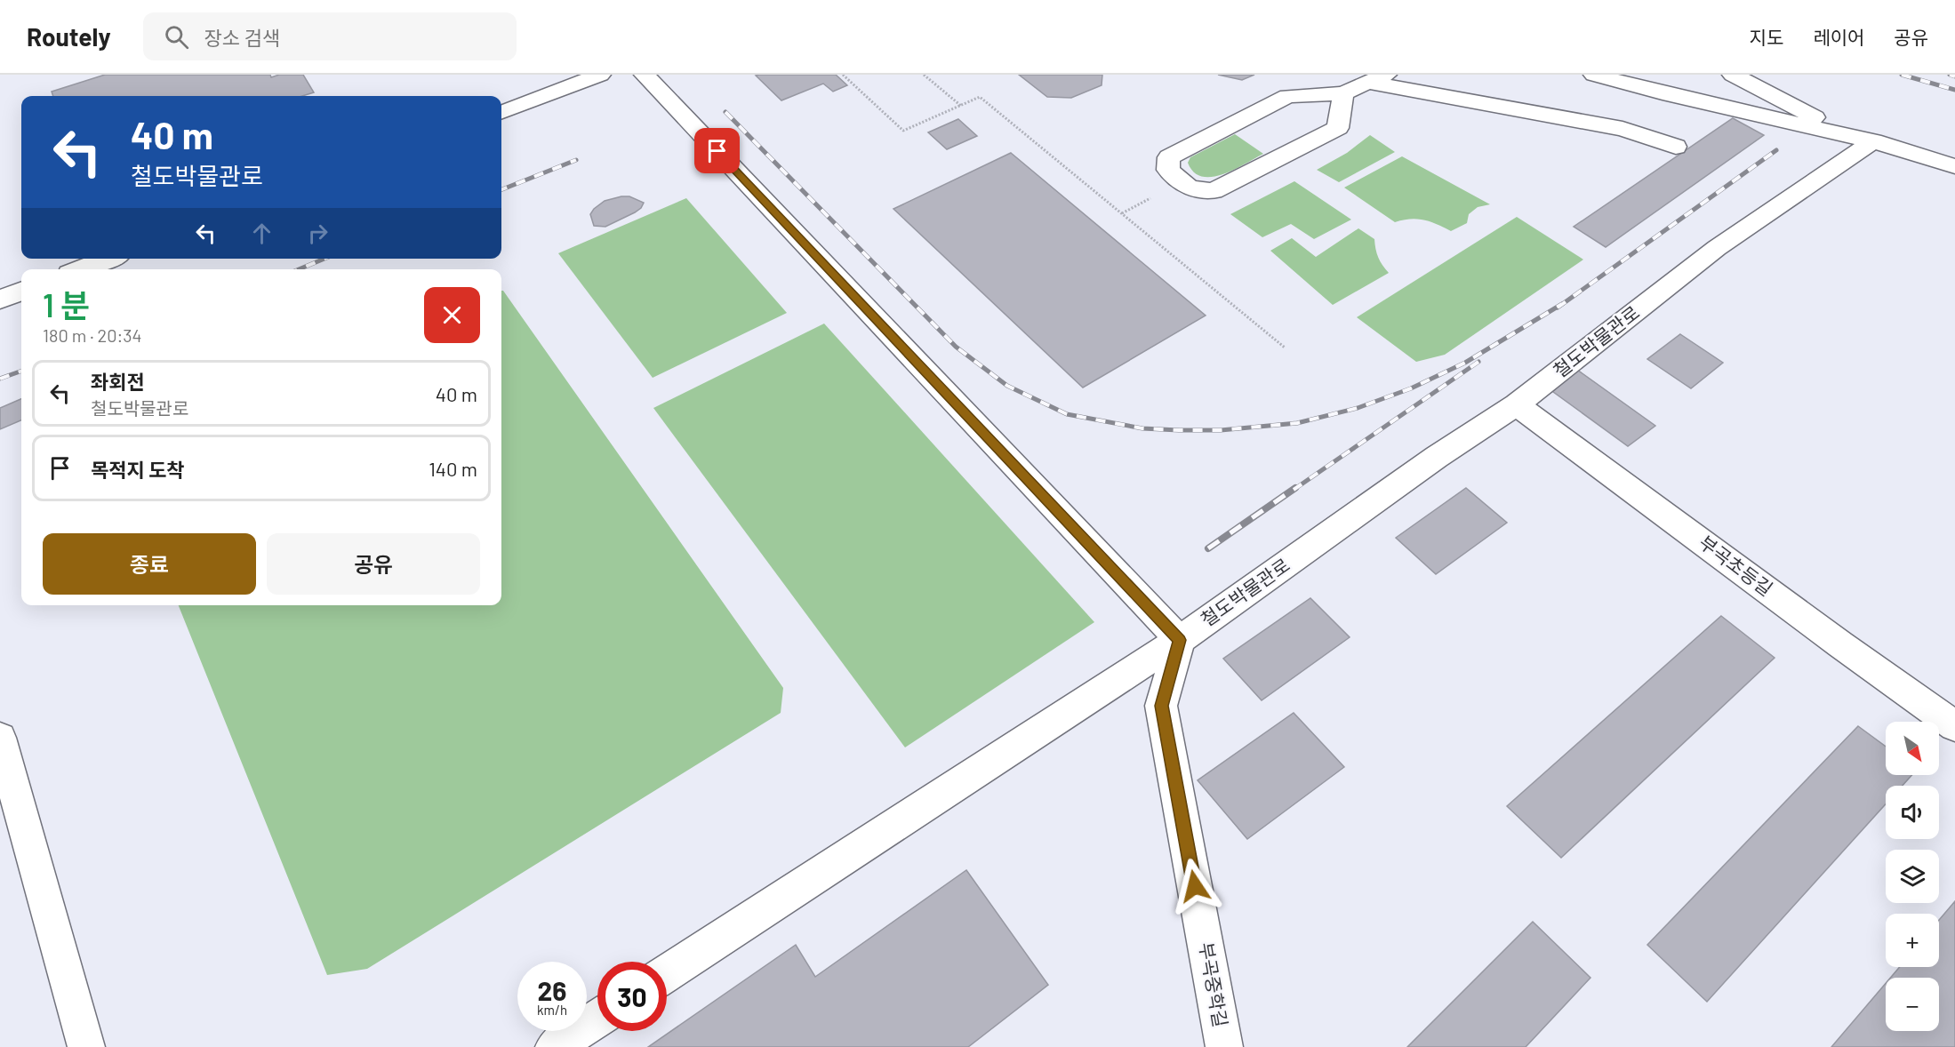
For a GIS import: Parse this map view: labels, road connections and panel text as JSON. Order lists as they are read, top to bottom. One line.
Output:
{"streets":{"street":["철도박물관로","부곡초등길","부곡중학길"]},"crossings":[["철도박물관로","부곡초등길"],["철도박물관로","부곡중학길"]],"north":"bottom right","page":{"header":"Routely","search":"장소 검색","nav":["지도","레이어","공유"],"turn":["40 m","철도박물관로"],"heading":["1 분","180 m · 20:34"],"list":[{"name":"좌회전","note":"철도박물관로","value":"40 m"},{"name":"목적지 도착","value":"140 m"}],"buttons":["종료","공유"],"map_buttons":["+","−"],"speed":"26 km/h","limit":"30"}}
